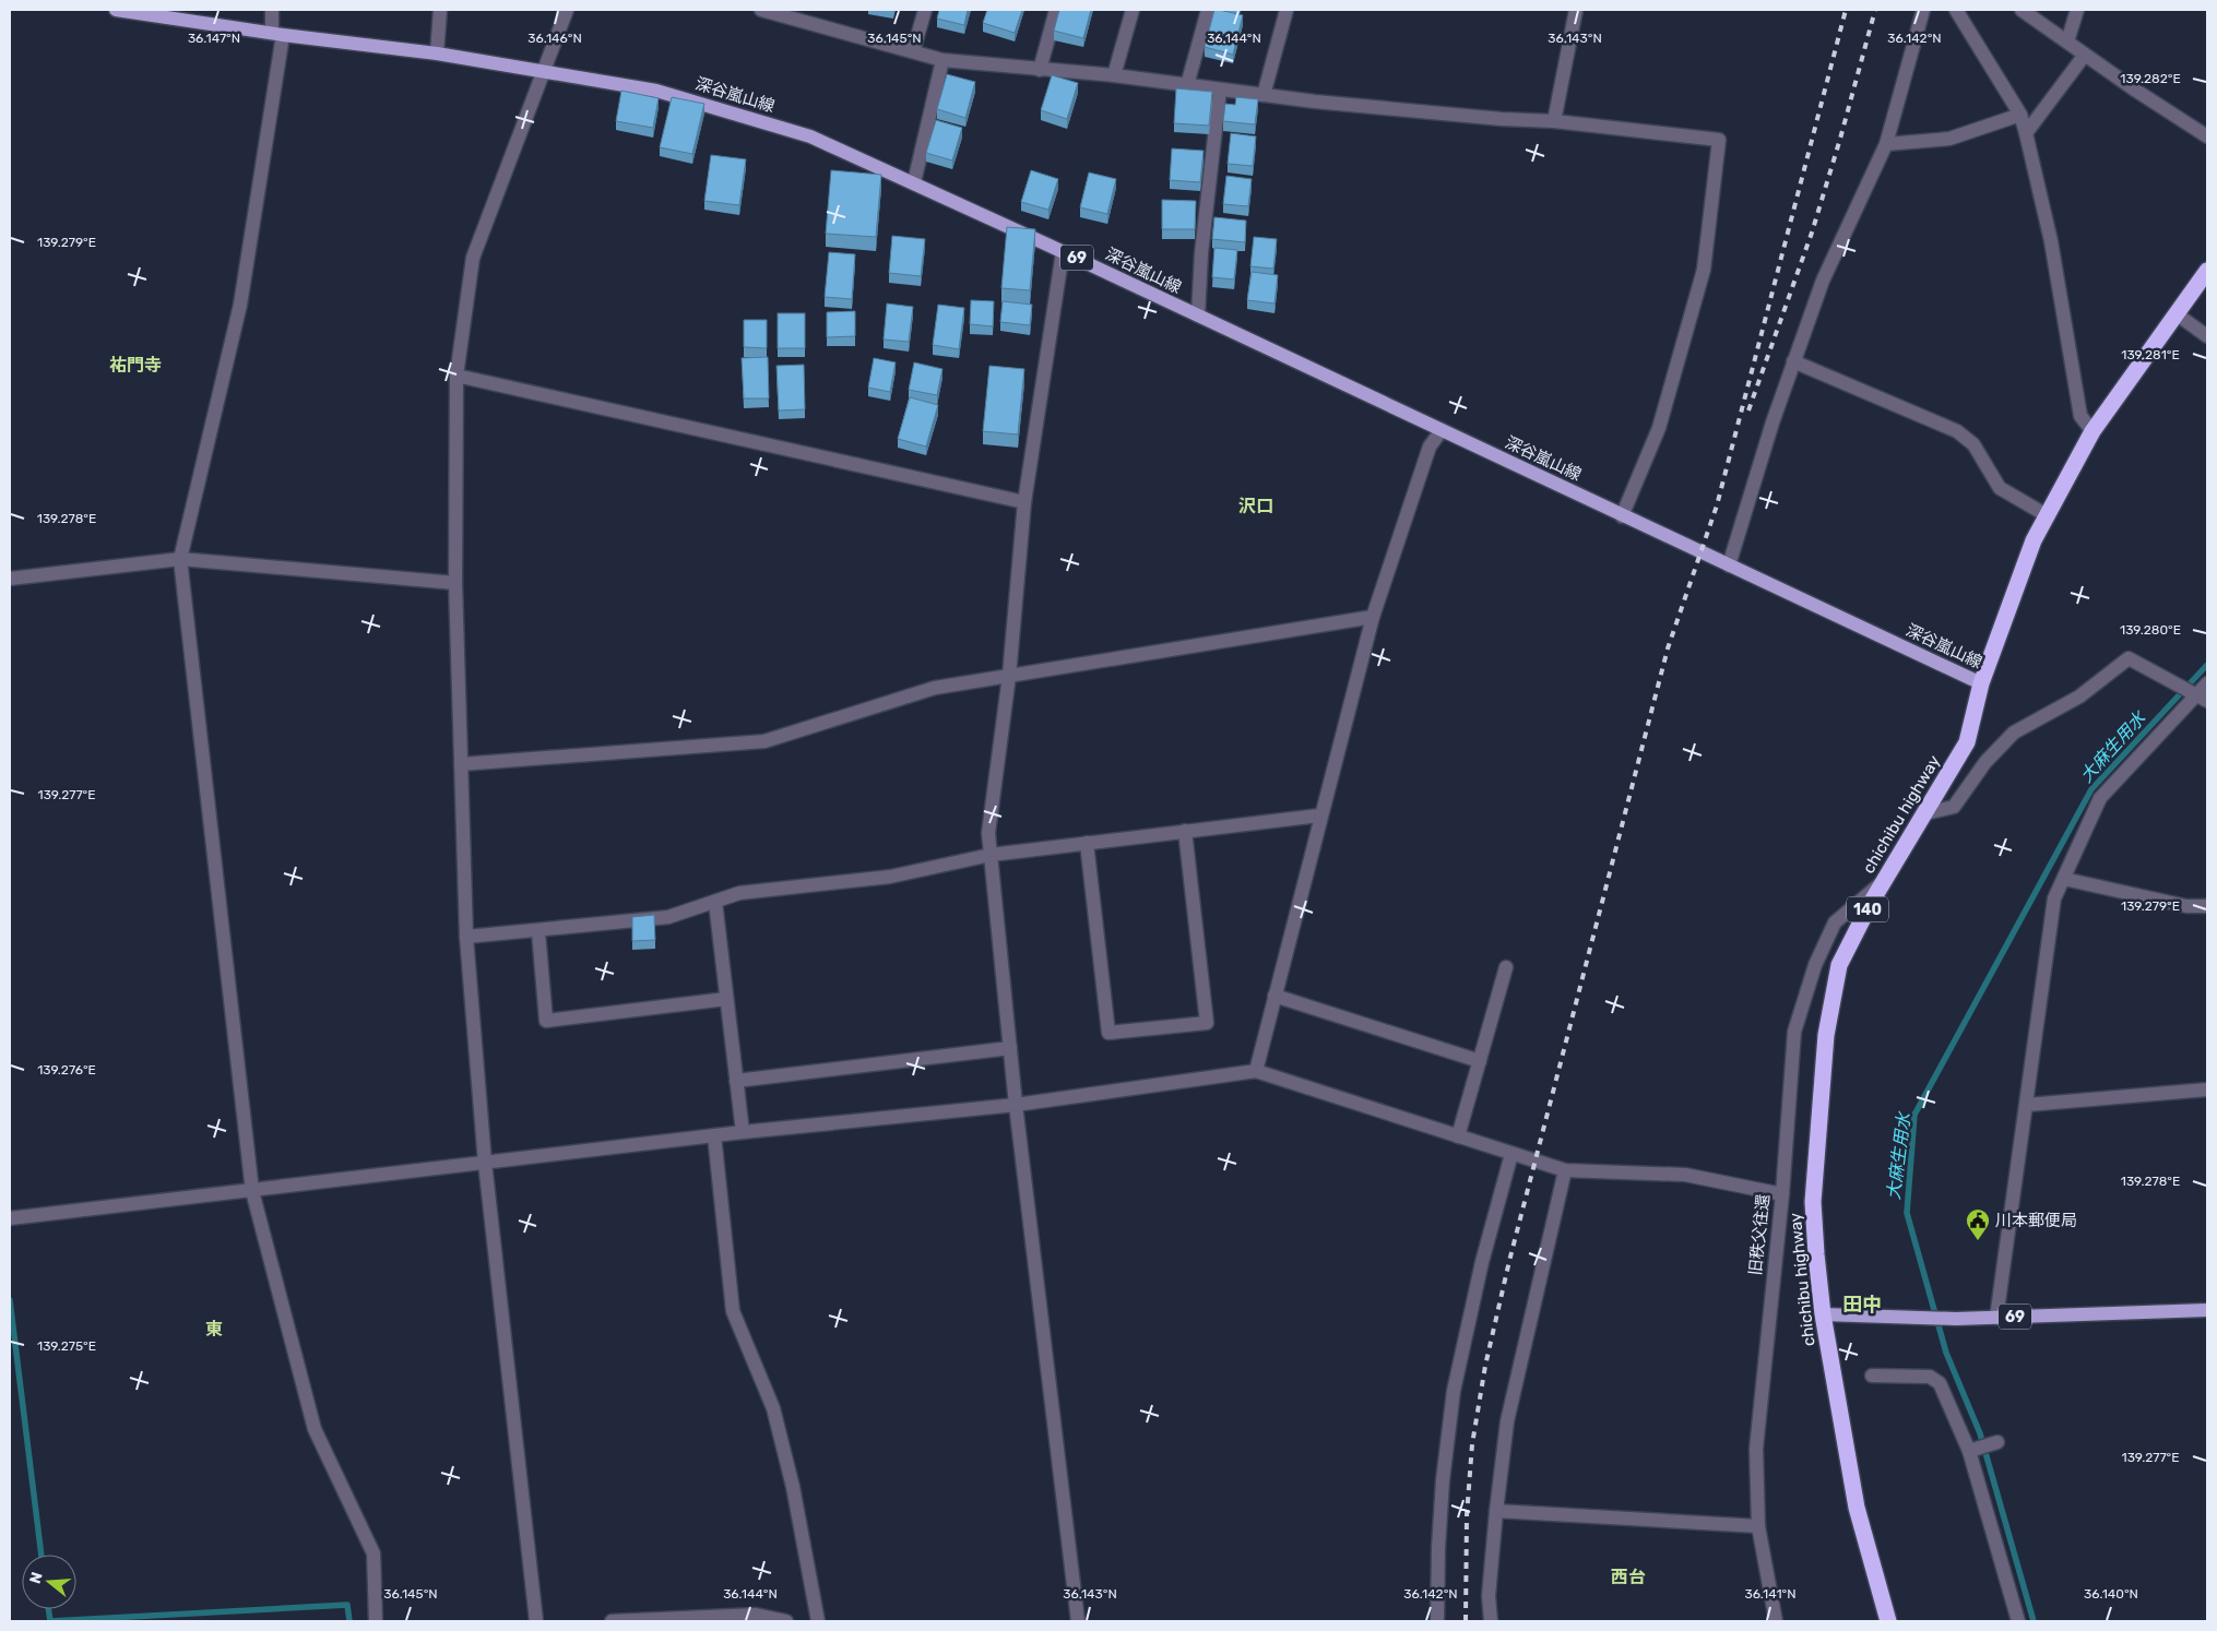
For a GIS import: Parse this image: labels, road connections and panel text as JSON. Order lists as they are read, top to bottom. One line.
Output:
{"streets":{"highway":["chichibu highway","140"],"main road":["深谷嵐山線","69"],"street":["旧秩父往還"]},"crossings":[["深谷嵐山線","chichibu highway"],["69","chichibu highway"],["chichibu highway","旧秩父往還"]],"districts":["祐門寺","沢口","田中","東","西台"],"water":["大麻生用水"],"places":{"public building":["川本郵便局"]},"north":"left","coordinates":["36.147°N","36.146°N","36.145°N","36.144°N","36.143°N","36.142°N","139.282°E","139.279°E","139.281°E","139.278°E","139.280°E","139.277°E","139.276°E","139.275°E","36.141°N","36.140°N"]}
